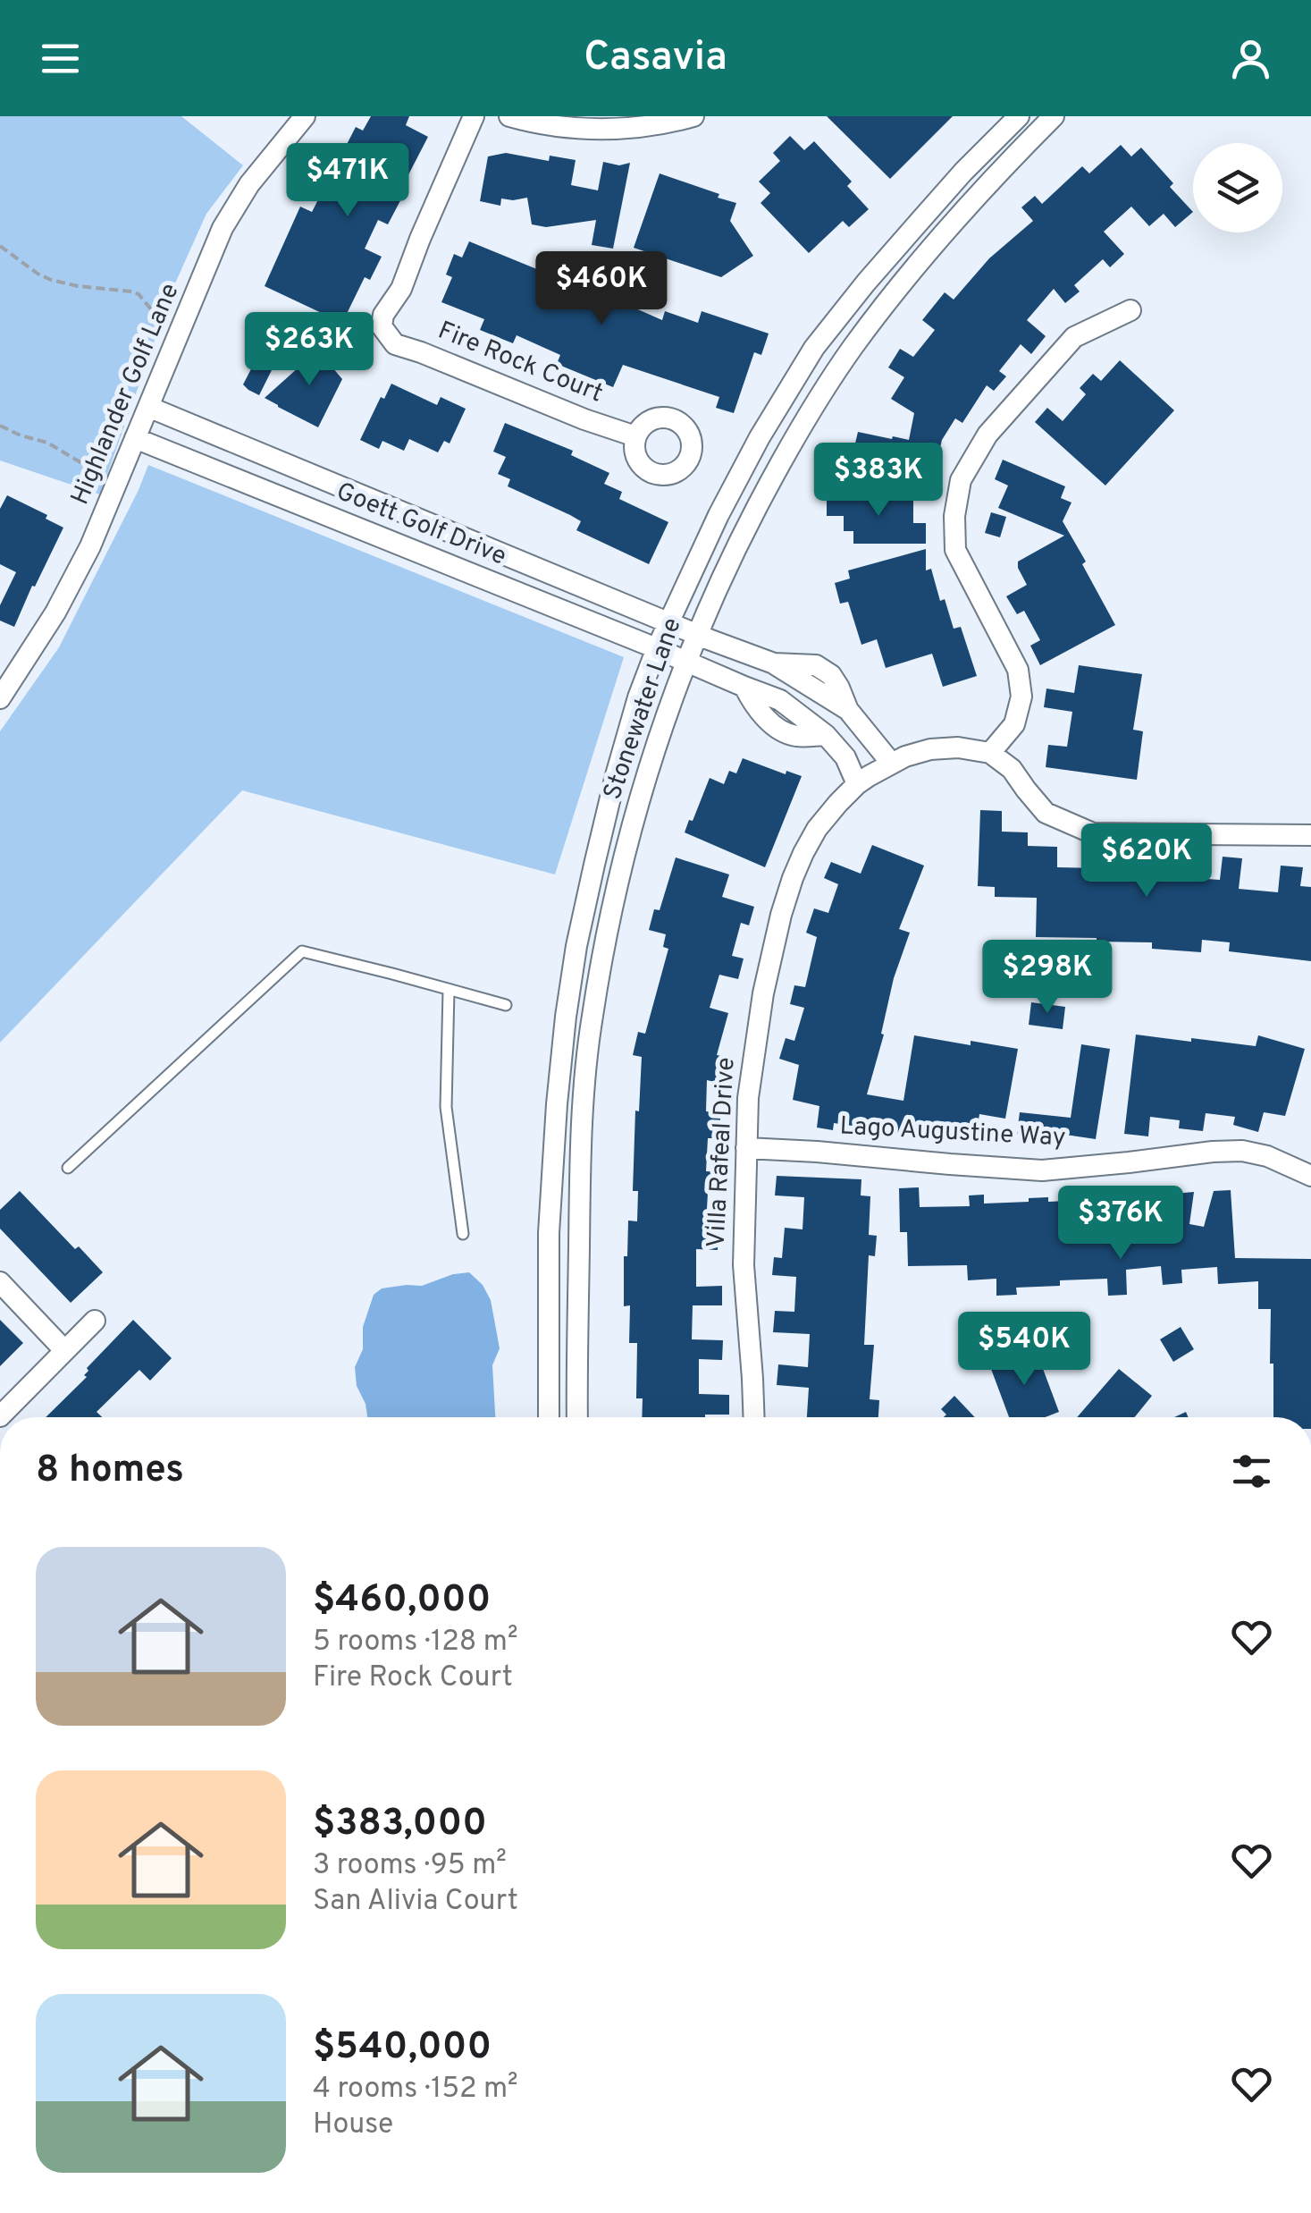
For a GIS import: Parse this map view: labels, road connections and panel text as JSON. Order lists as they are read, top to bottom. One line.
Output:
{"streets":{"street":["Fire Rock Court","Highlander Golf Lane","Goett Golf Drive","Stonewater Lane","Lago Augustine Way","Villa Rafeal Drive"]},"crossings":[["Highlander Golf Lane","Goett Golf Drive"],["Goett Golf Drive","Stonewater Lane"],["Goett Golf Drive","Villa Rafeal Drive"],["Lago Augustine Way","Villa Rafeal Drive"]],"page":{"header":"Casavia","price":["$471K","$460K","$263K","$383K","$620K","$298K","$376K","$540K"],"heading":"8 homes","list":[{"name":"$460,000","note":"5 rooms · 128 m² · Fire Rock Court"},{"name":"$383,000","note":"3 rooms · 95 m² · San Alivia Court"},{"name":"$540,000","note":"4 rooms · 152 m² · House"}]}}
